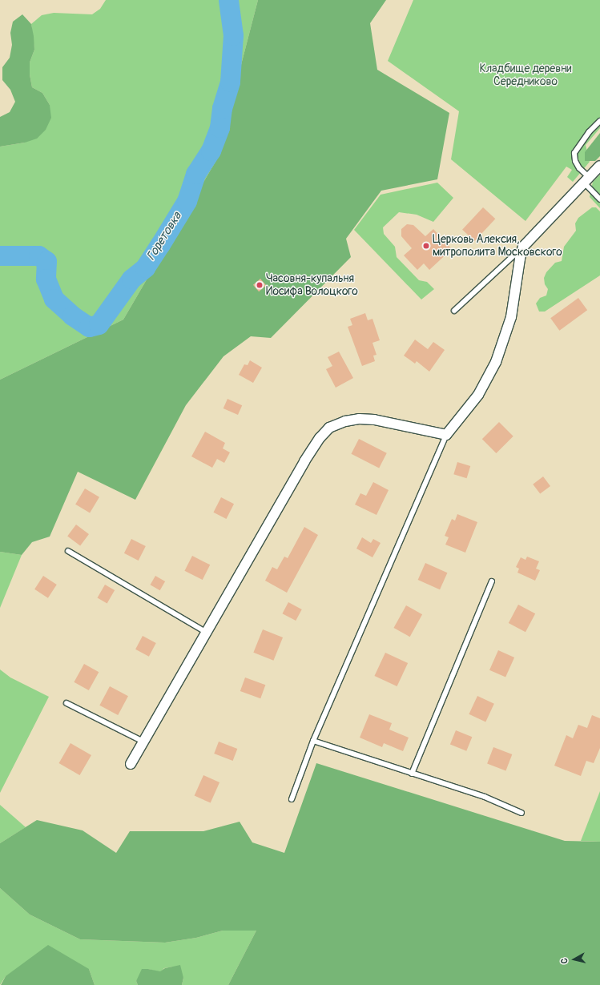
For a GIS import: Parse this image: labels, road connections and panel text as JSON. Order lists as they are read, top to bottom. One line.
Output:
{"water":["Горетовка"],"parks":["Кладбище деревни Середниково"],"places":["Церковь Алексия, митрополита Московского","Часовня-купальня Иосифа Волоцкого"],"north":"left"}
